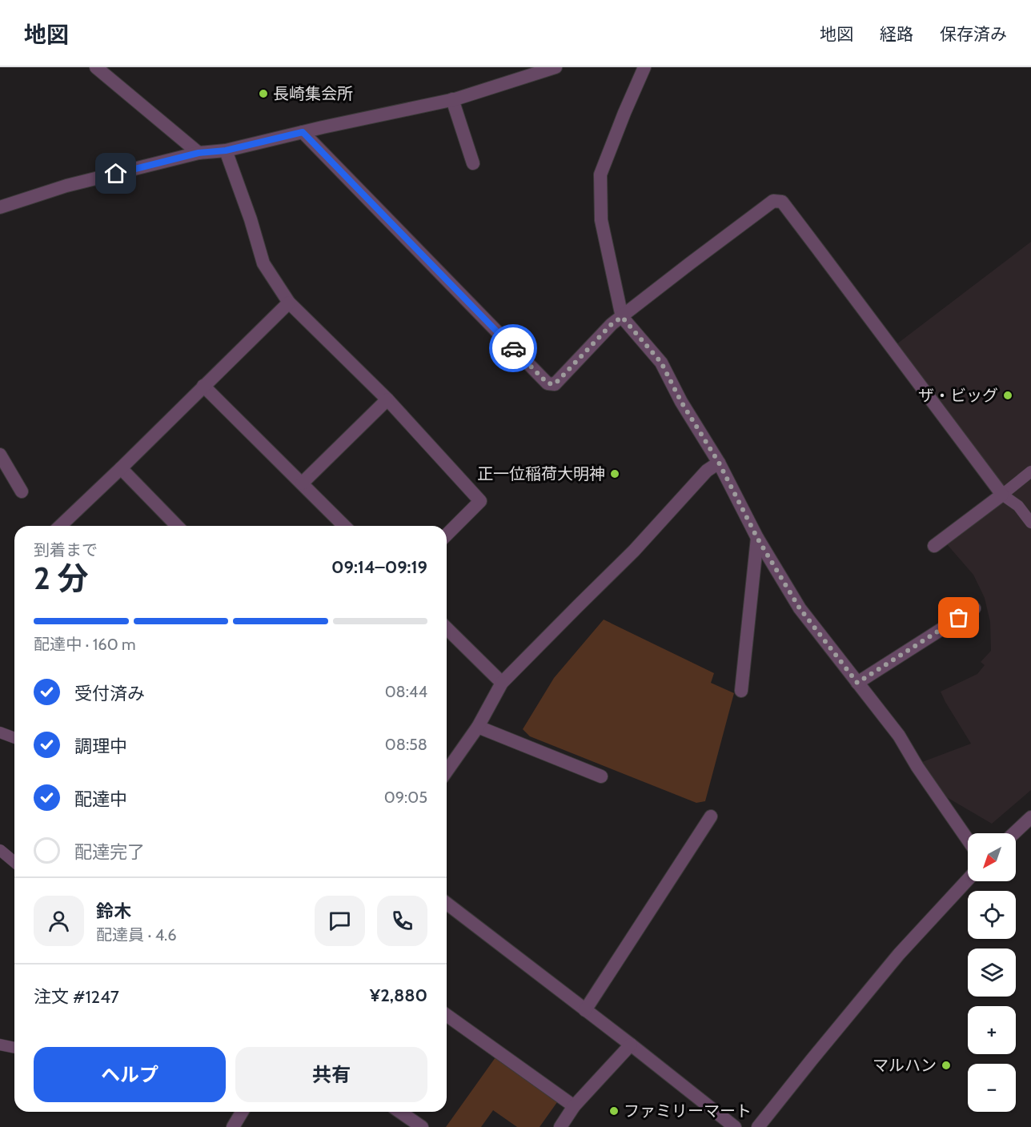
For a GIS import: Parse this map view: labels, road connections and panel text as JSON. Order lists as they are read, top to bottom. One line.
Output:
{"places":["長崎集会所","ザ・ビッグ","正一位稲荷大明神","マルハン","ファミリーマート"],"north":"bottom left","page":{"header":"地図","nav":["地図","経路","保存済み"],"heading":["2 分","到着まで","09:14–09:19"],"panel":["鈴木","配達員 · 4.6","注文 #1247","¥2,880"],"bar":"配達中 · 160 m","list":[["受付済み","08:44"],["調理中","08:58"],["配達中","09:05"],"配達完了"],"map_buttons":["+","−"],"buttons":["ヘルプ","共有"]}}
